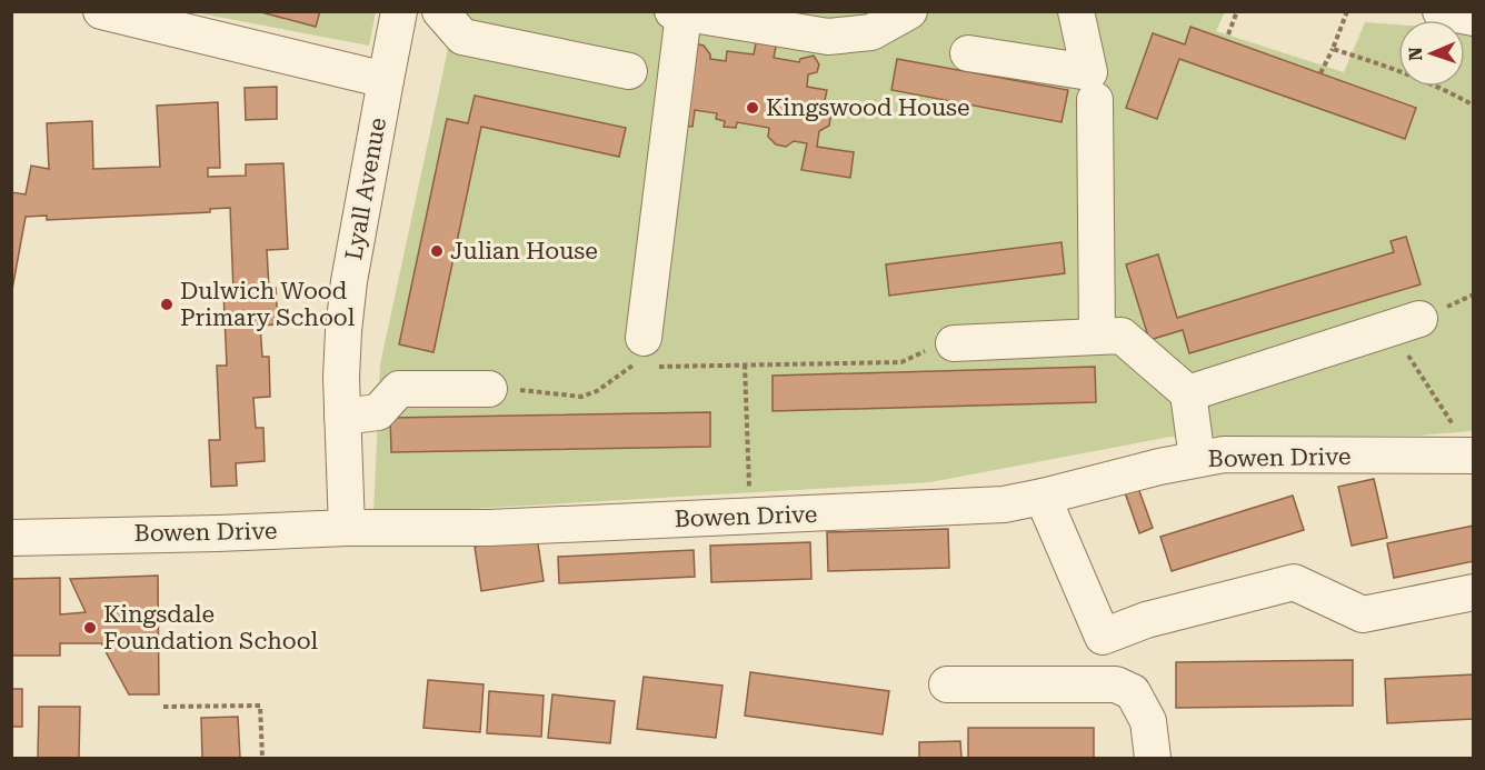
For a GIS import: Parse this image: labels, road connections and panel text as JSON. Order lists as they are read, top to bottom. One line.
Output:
{"streets":{"street":["Lyall Avenue","Bowen Drive"]},"crossings":[["Lyall Avenue","Bowen Drive"]],"places":["Kingswood House","Julian House","Dulwich Wood Primary School","Kingsdale Foundation School"],"north":"left"}
